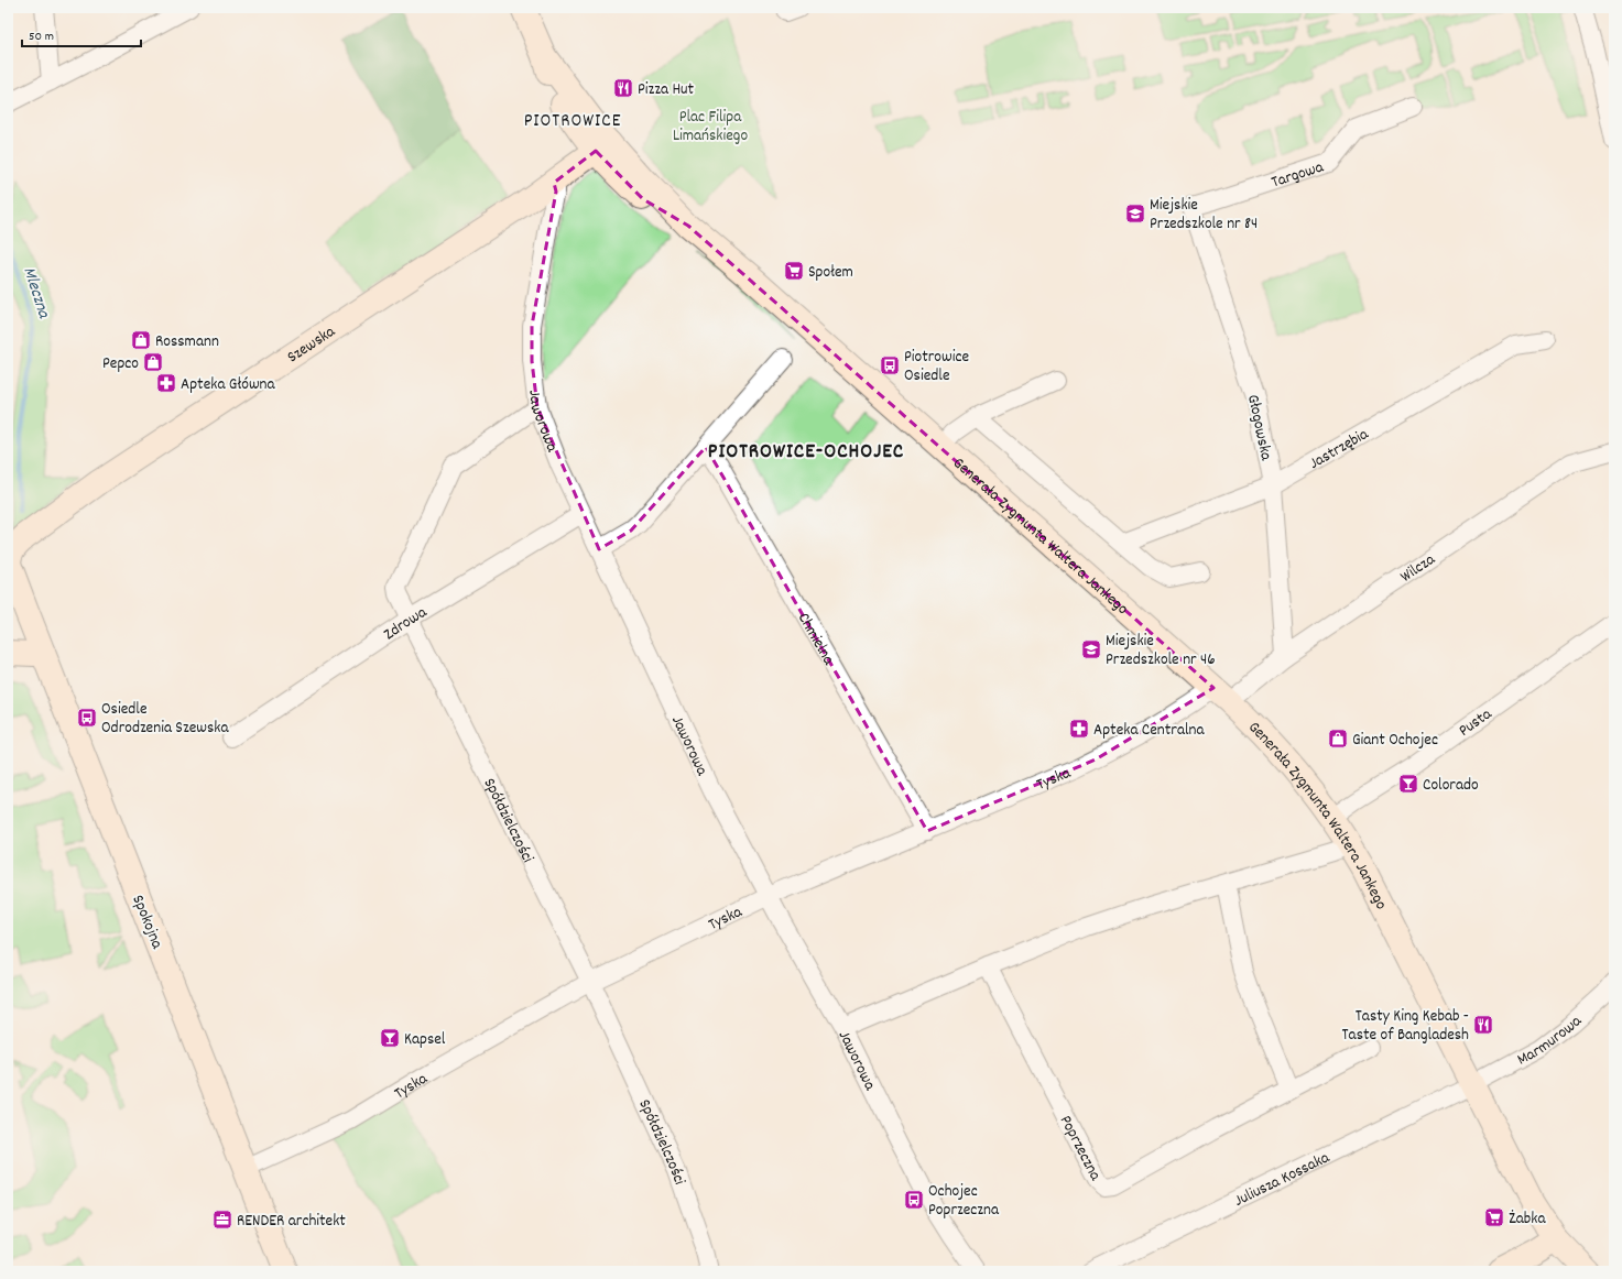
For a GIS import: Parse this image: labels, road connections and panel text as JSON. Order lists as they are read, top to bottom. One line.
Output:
{"streets":{"street":["Targowa","Szewska","Jaworowa","Głogowska","Jastrzębia","Generała Zygmunta Waltera Jankego","Wilcza","Zdrowa","Chmielna","Pusta","Tyska","Spółdzielczości","Spokojna","Marmurowa","Poprzeczna","Juliusza Kossaka"]},"crossings":[["Targowa","Głogowska"],["Szewska","Jaworowa"],["Szewska","Generała Zygmunta Waltera Jankego"],["Szewska","Spokojna"],["Jaworowa","Zdrowa"],["Jaworowa","Tyska"],["Jaworowa","Spółdzielczości"],["Głogowska","Jastrzębia"],["Głogowska","Wilcza"],["Generała Zygmunta Waltera Jankego","Wilcza"],["Generała Zygmunta Waltera Jankego","Pusta"],["Generała Zygmunta Waltera Jankego","Tyska"],["Generała Zygmunta Waltera Jankego","Marmurowa"],["Generała Zygmunta Waltera Jankego","Juliusza Kossaka"],["Wilcza","Tyska"],["Zdrowa","Spółdzielczości"],["Chmielna","Tyska"],["Tyska","Spółdzielczości"],["Tyska","Spokojna"],["Marmurowa","Juliusza Kossaka"]],"districts":["PIOTROWICE","PIOTROWICE-OCHOJEC"],"water":["Mleczna"],"parks":["Plac Filipa Limańskiego"],"places":{"restaurant":["Pizza Hut","Tasty King Kebab - Taste of Bangladesh"],"school or university":["Miejskie Przedszkole nr 84","Miejskie Przedszkole nr 46"],"supermarket":["Społem","Żabka"],"shop":["Rossmann","Pepco","Giant Ochojec"],"bus stop":["Piotrowice Osiedle","Osiedle Odrodzenia Szewska","Ochojec Poprzeczna"],"pharmacy":["Apteka Główna","Apteka Centralna"],"bar":["Colorado","Kapsel"],"office":["RENDER architekt"]},"scale_bar":"50 m"}
